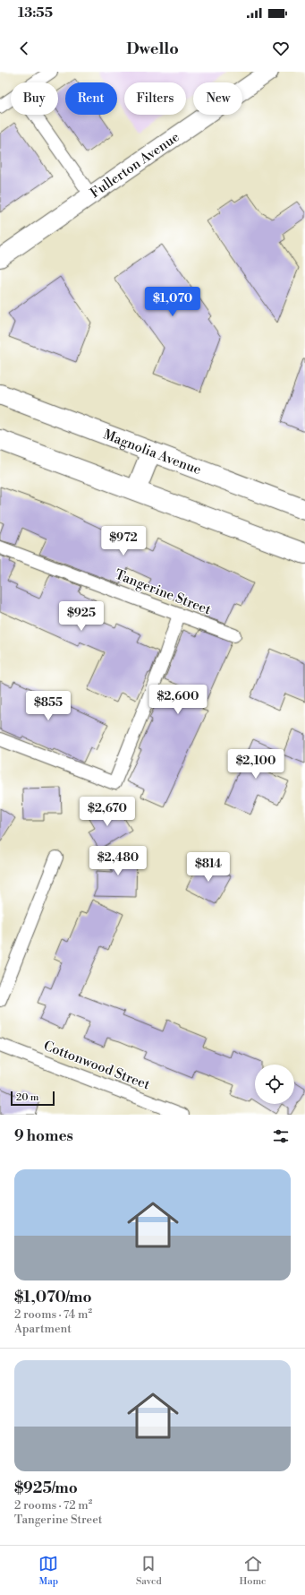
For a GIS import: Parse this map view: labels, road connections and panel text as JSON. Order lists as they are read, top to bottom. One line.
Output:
{"streets":{"main road":["Fullerton Avenue","Magnolia Avenue"],"street":["Tangerine Street","Cottonwood Street"]},"scale_bar":"20 m","page":{"status":"13:55","header":"Dwello","chip":["Buy","Rent","Filters","New"],"price":["$1,070","$972","$925","$2,600","$855","$2,100","$2,670","$2,480","$814"],"scale":"20 m","heading":"9 homes","list":[{"name":"$1,070/mo","note":"2 rooms · 74 m² · Apartment"},{"name":"$925/mo","note":"2 rooms · 72 m² · Tangerine Street"}],"tabs":["Map","Saved","Home"]}}
